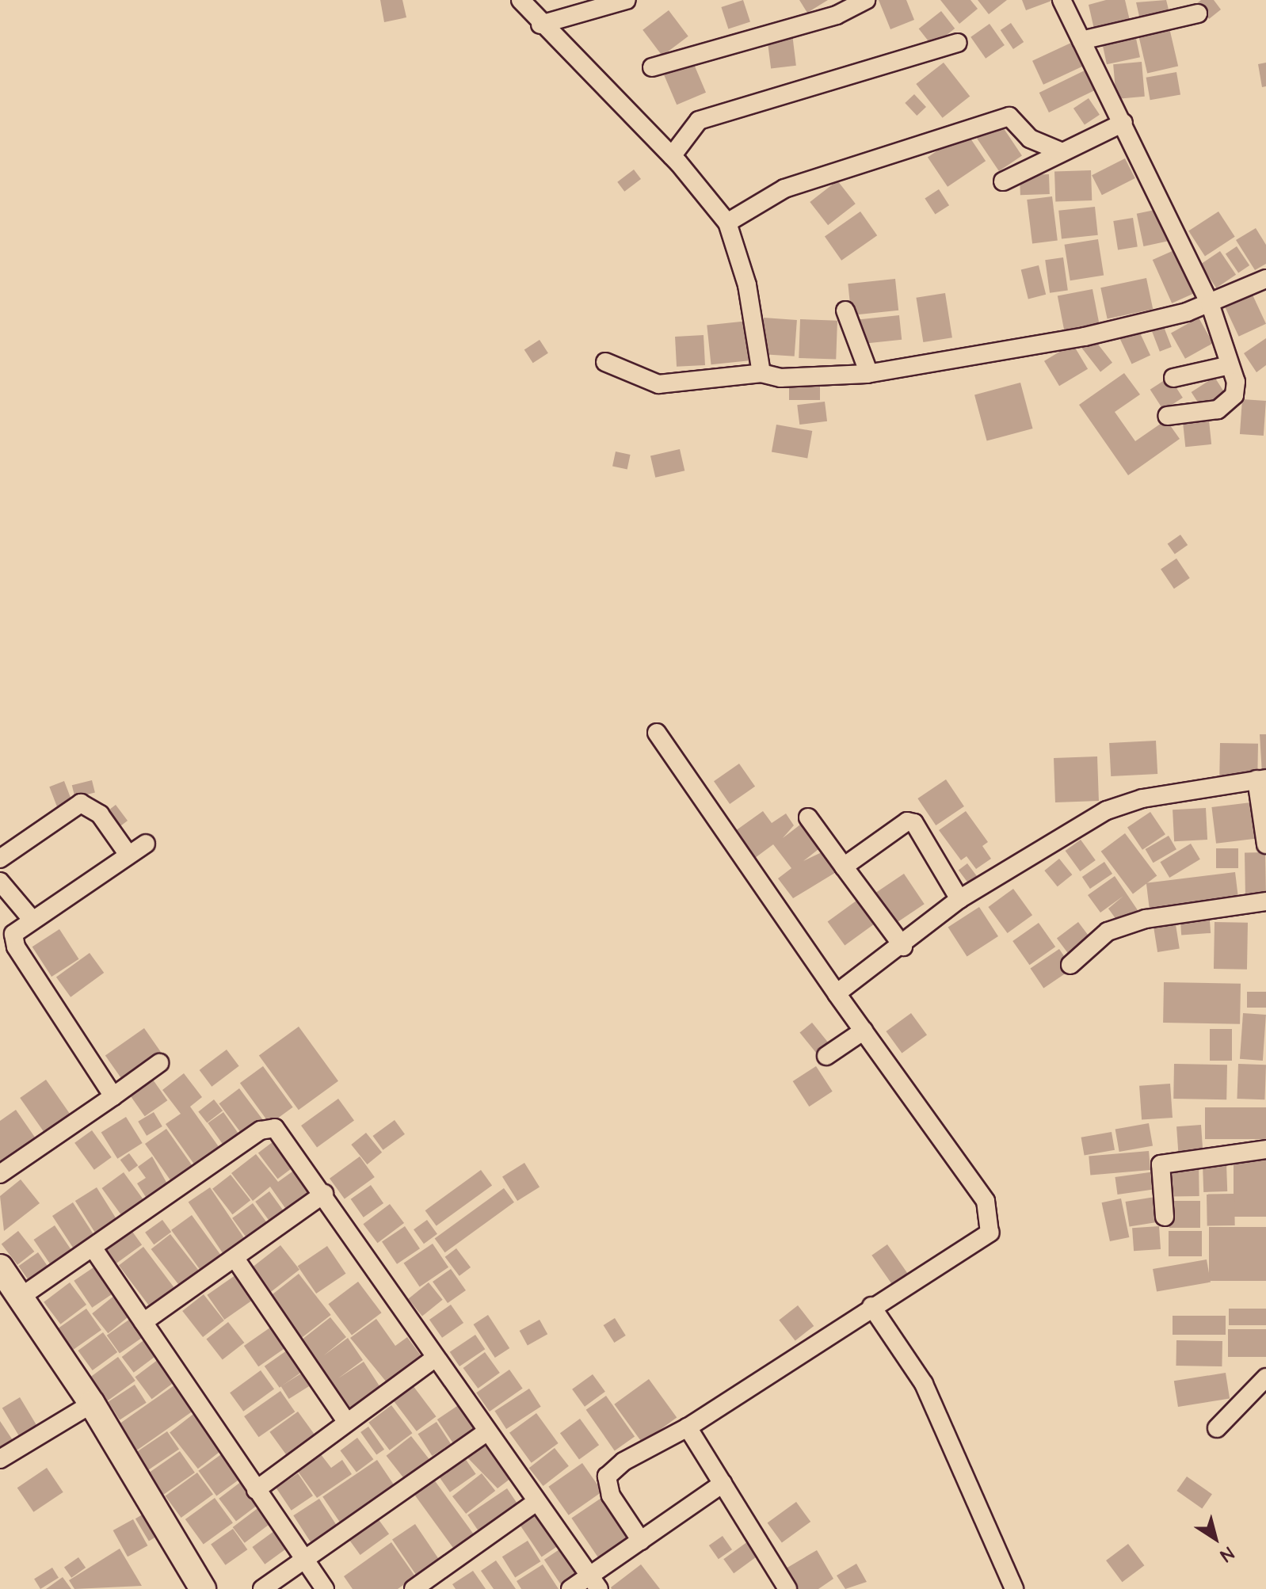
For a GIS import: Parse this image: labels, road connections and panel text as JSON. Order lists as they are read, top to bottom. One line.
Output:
{"north":"bottom right"}
